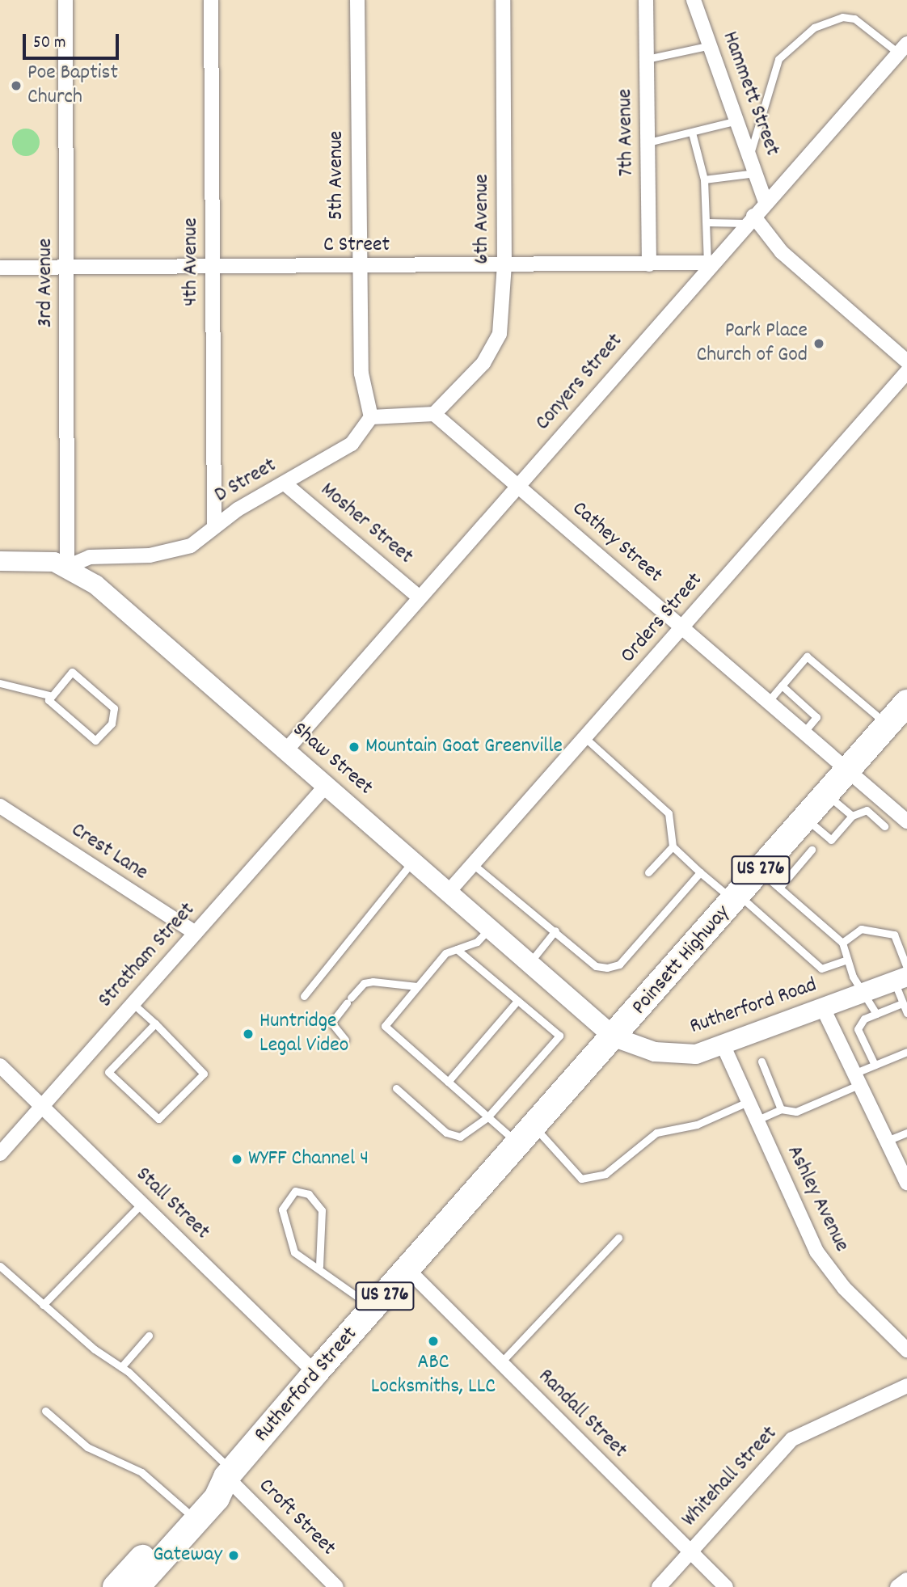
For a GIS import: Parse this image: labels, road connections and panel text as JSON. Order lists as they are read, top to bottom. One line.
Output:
{"streets":{"highway":["US 276","Poinsett Highway","Rutherford Street"],"street":["Hammett Street","7th Avenue","5th Avenue","6th Avenue","C Street","4th Avenue","3rd Avenue","Conyers Street","D Street","Mosher Street","Cathey Street","Orders Street","Shaw Street","Crest Lane","Stratham Street","Rutherford Road","Ashley Avenue","Stall Street","Randall Street","Whitehall Street","Croft Street"]},"crossings":[["Hammett Street","Conyers Street"],["7th Avenue","C Street"],["5th Avenue","C Street"],["5th Avenue","D Street"],["6th Avenue","C Street"],["6th Avenue","Cathey Street"],["C Street","4th Avenue"],["C Street","3rd Avenue"],["C Street","Conyers Street"],["4th Avenue","D Street"],["3rd Avenue","D Street"],["3rd Avenue","Shaw Street"],["Conyers Street","Mosher Street"],["Conyers Street","Cathey Street"],["Conyers Street","Shaw Street"],["D Street","Mosher Street"],["D Street","Shaw Street"],["Cathey Street","Orders Street"],["Cathey Street","Poinsett Highway"],["Orders Street","Shaw Street"],["Shaw Street","Stratham Street"],["Shaw Street","Poinsett Highway"],["Shaw Street","Rutherford Road"],["Crest Lane","Stratham Street"],["Stratham Street","Stall Street"],["Poinsett Highway","Rutherford Road"],["Poinsett Highway","Rutherford Street"],["Rutherford Road","Ashley Avenue"],["Stall Street","Rutherford Street"],["Rutherford Street","Randall Street"],["Rutherford Street","Croft Street"],["Randall Street","Whitehall Street"]],"places":["Poe Baptist Church","Park Place Church of God","Mountain Goat Greenville","Huntridge Legal Video","WYFF Channel 4","ABC Locksmiths, LLC","Gateway"],"scale_bar":"50 m"}
